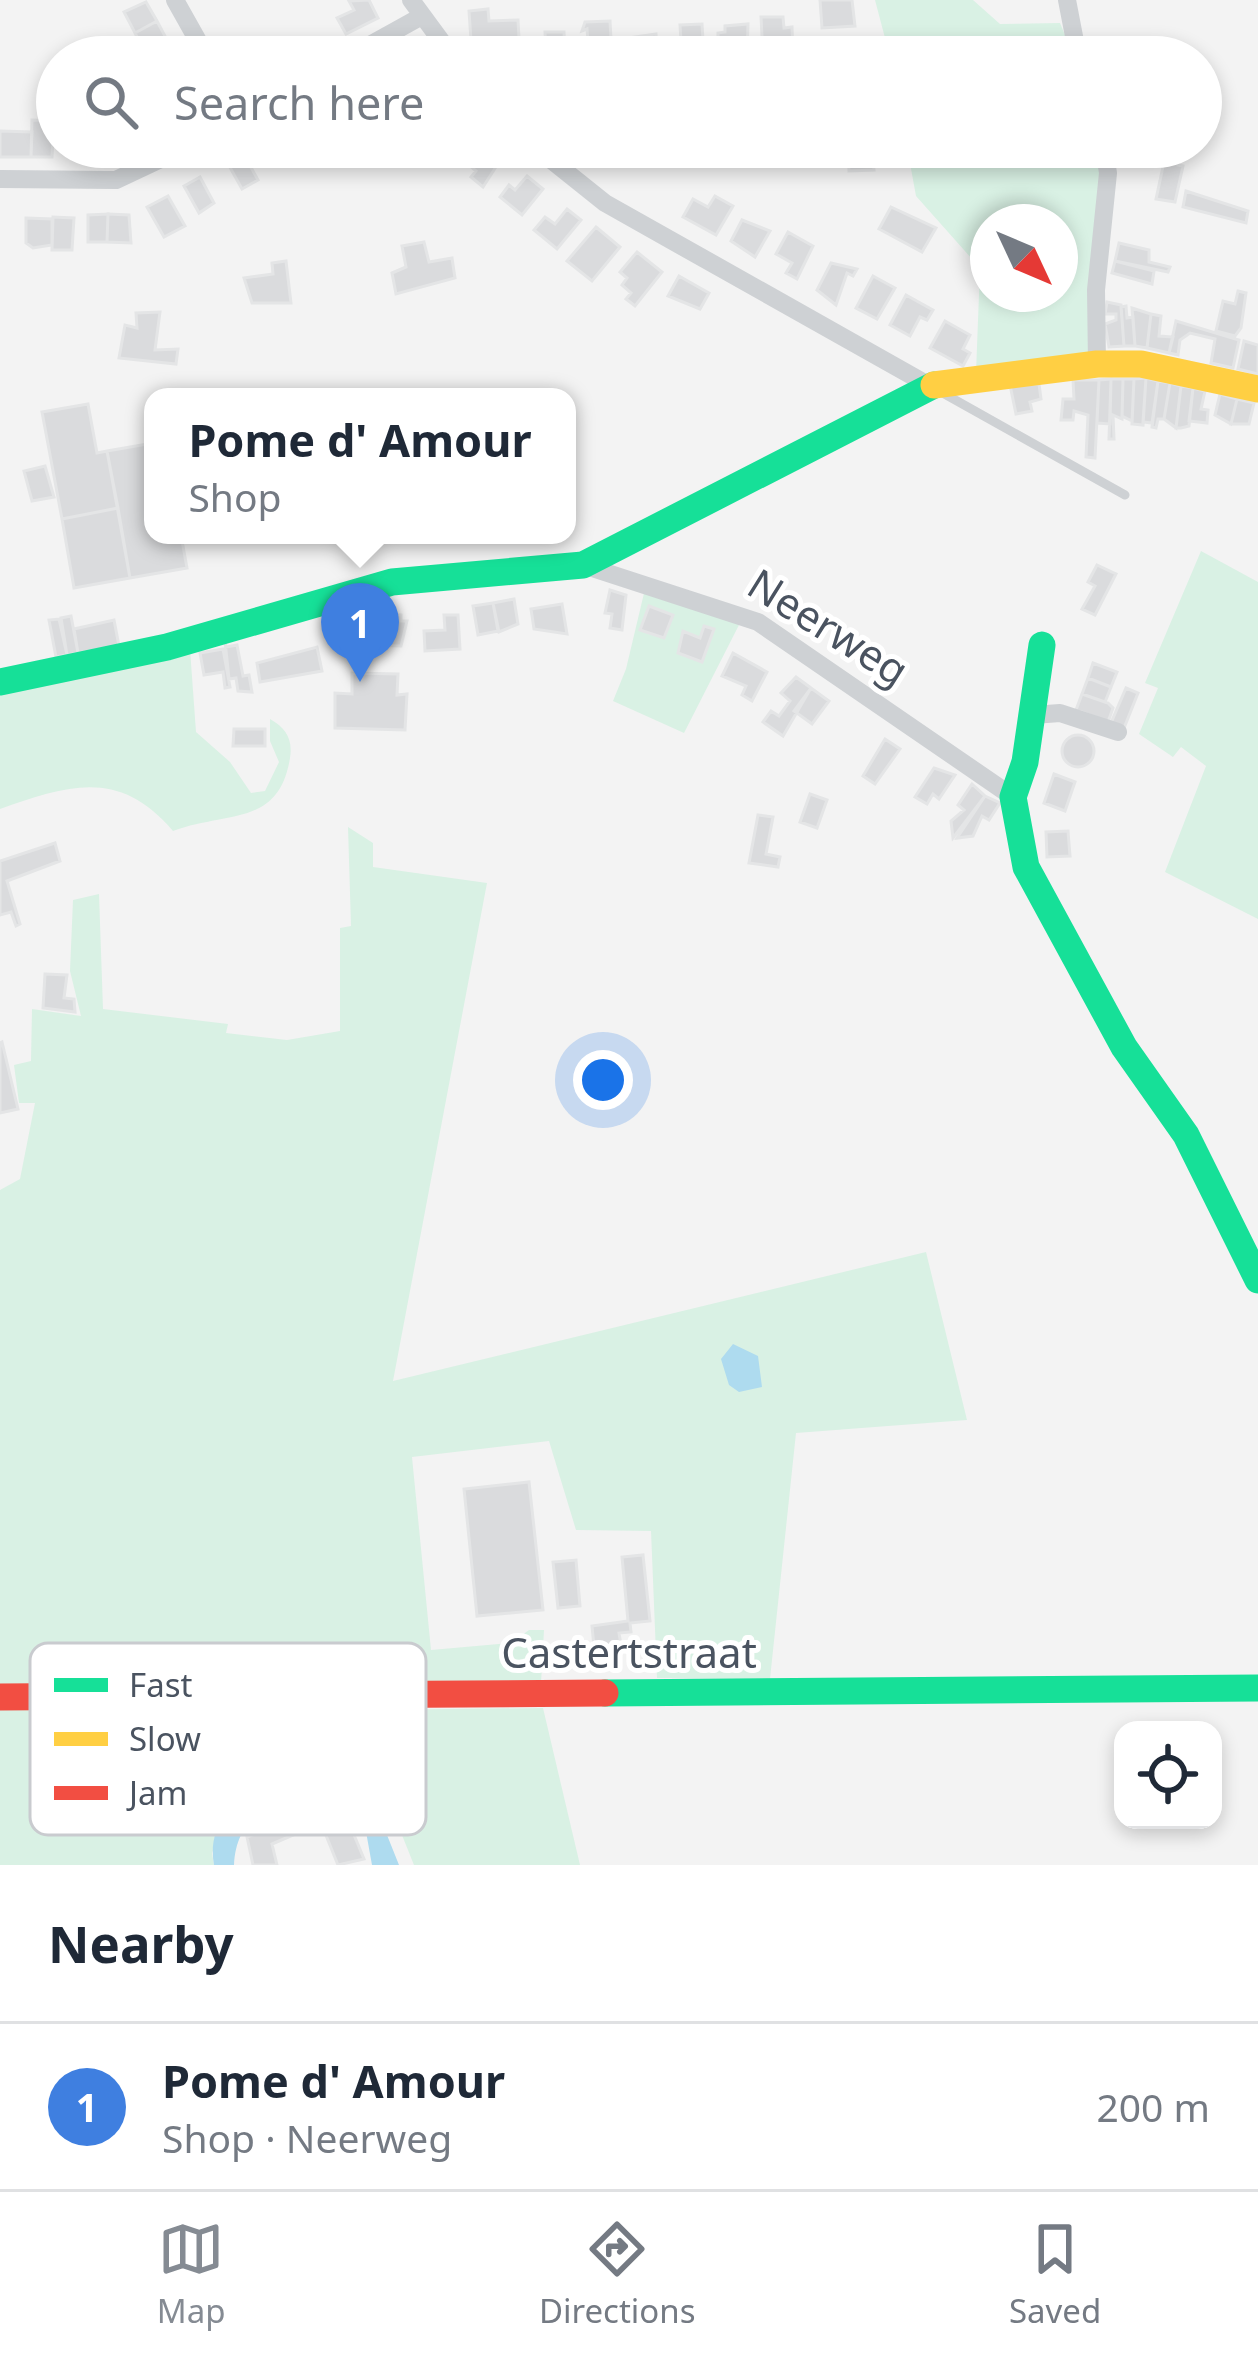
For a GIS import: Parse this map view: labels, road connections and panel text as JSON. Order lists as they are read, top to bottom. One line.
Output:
{"streets":{"street":["Neerweg","Castertstraat"]},"legend":["Fast","Slow","Jam"],"north":"bottom right","page":{"search":"Search here","popup":["Pome d' Amour","Shop"],"pins":"1","heading":"Nearby","list":[{"mark":"1","name":"Pome d' Amour","note":"Shop · Neerweg","value":"200 m"}],"nav":["Map","Directions","Saved"]}}
